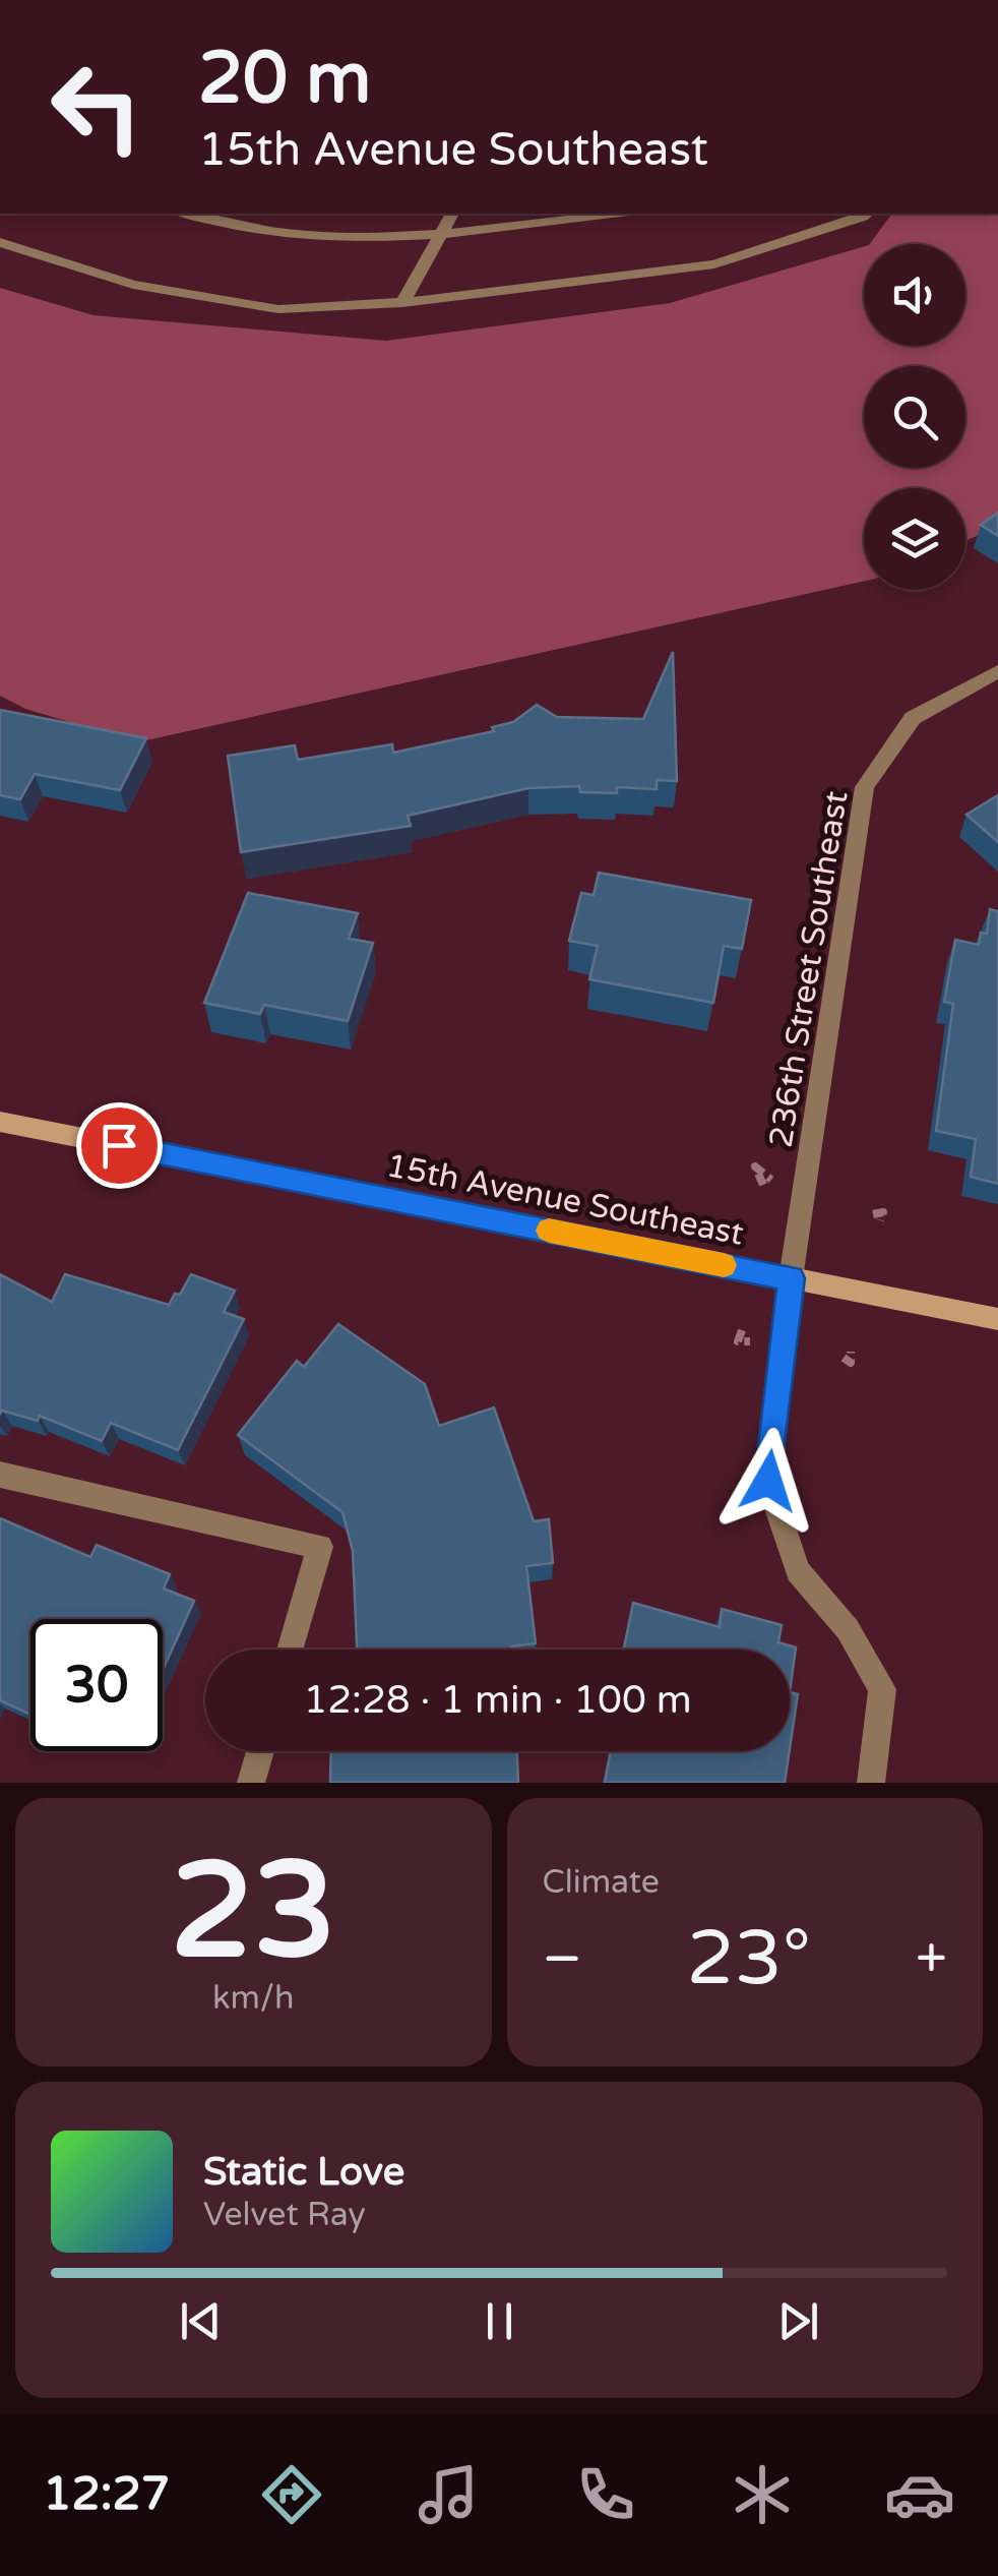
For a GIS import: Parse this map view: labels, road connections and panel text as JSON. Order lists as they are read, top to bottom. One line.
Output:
{"streets":{"street":["236th Street Southeast","15th Avenue Southeast"]},"crossings":[["236th Street Southeast","15th Avenue Southeast"]],"page":{"turn":["20 m","15th Avenue Southeast"],"limit":"30","trip":"12:28 · 1 min · 100 m","tile":[["23","km/h"],"Climate"],"heat":["−","23°","+"],"song":["Static Love","Velvet Ray"],"tabs":"12:27"}}
